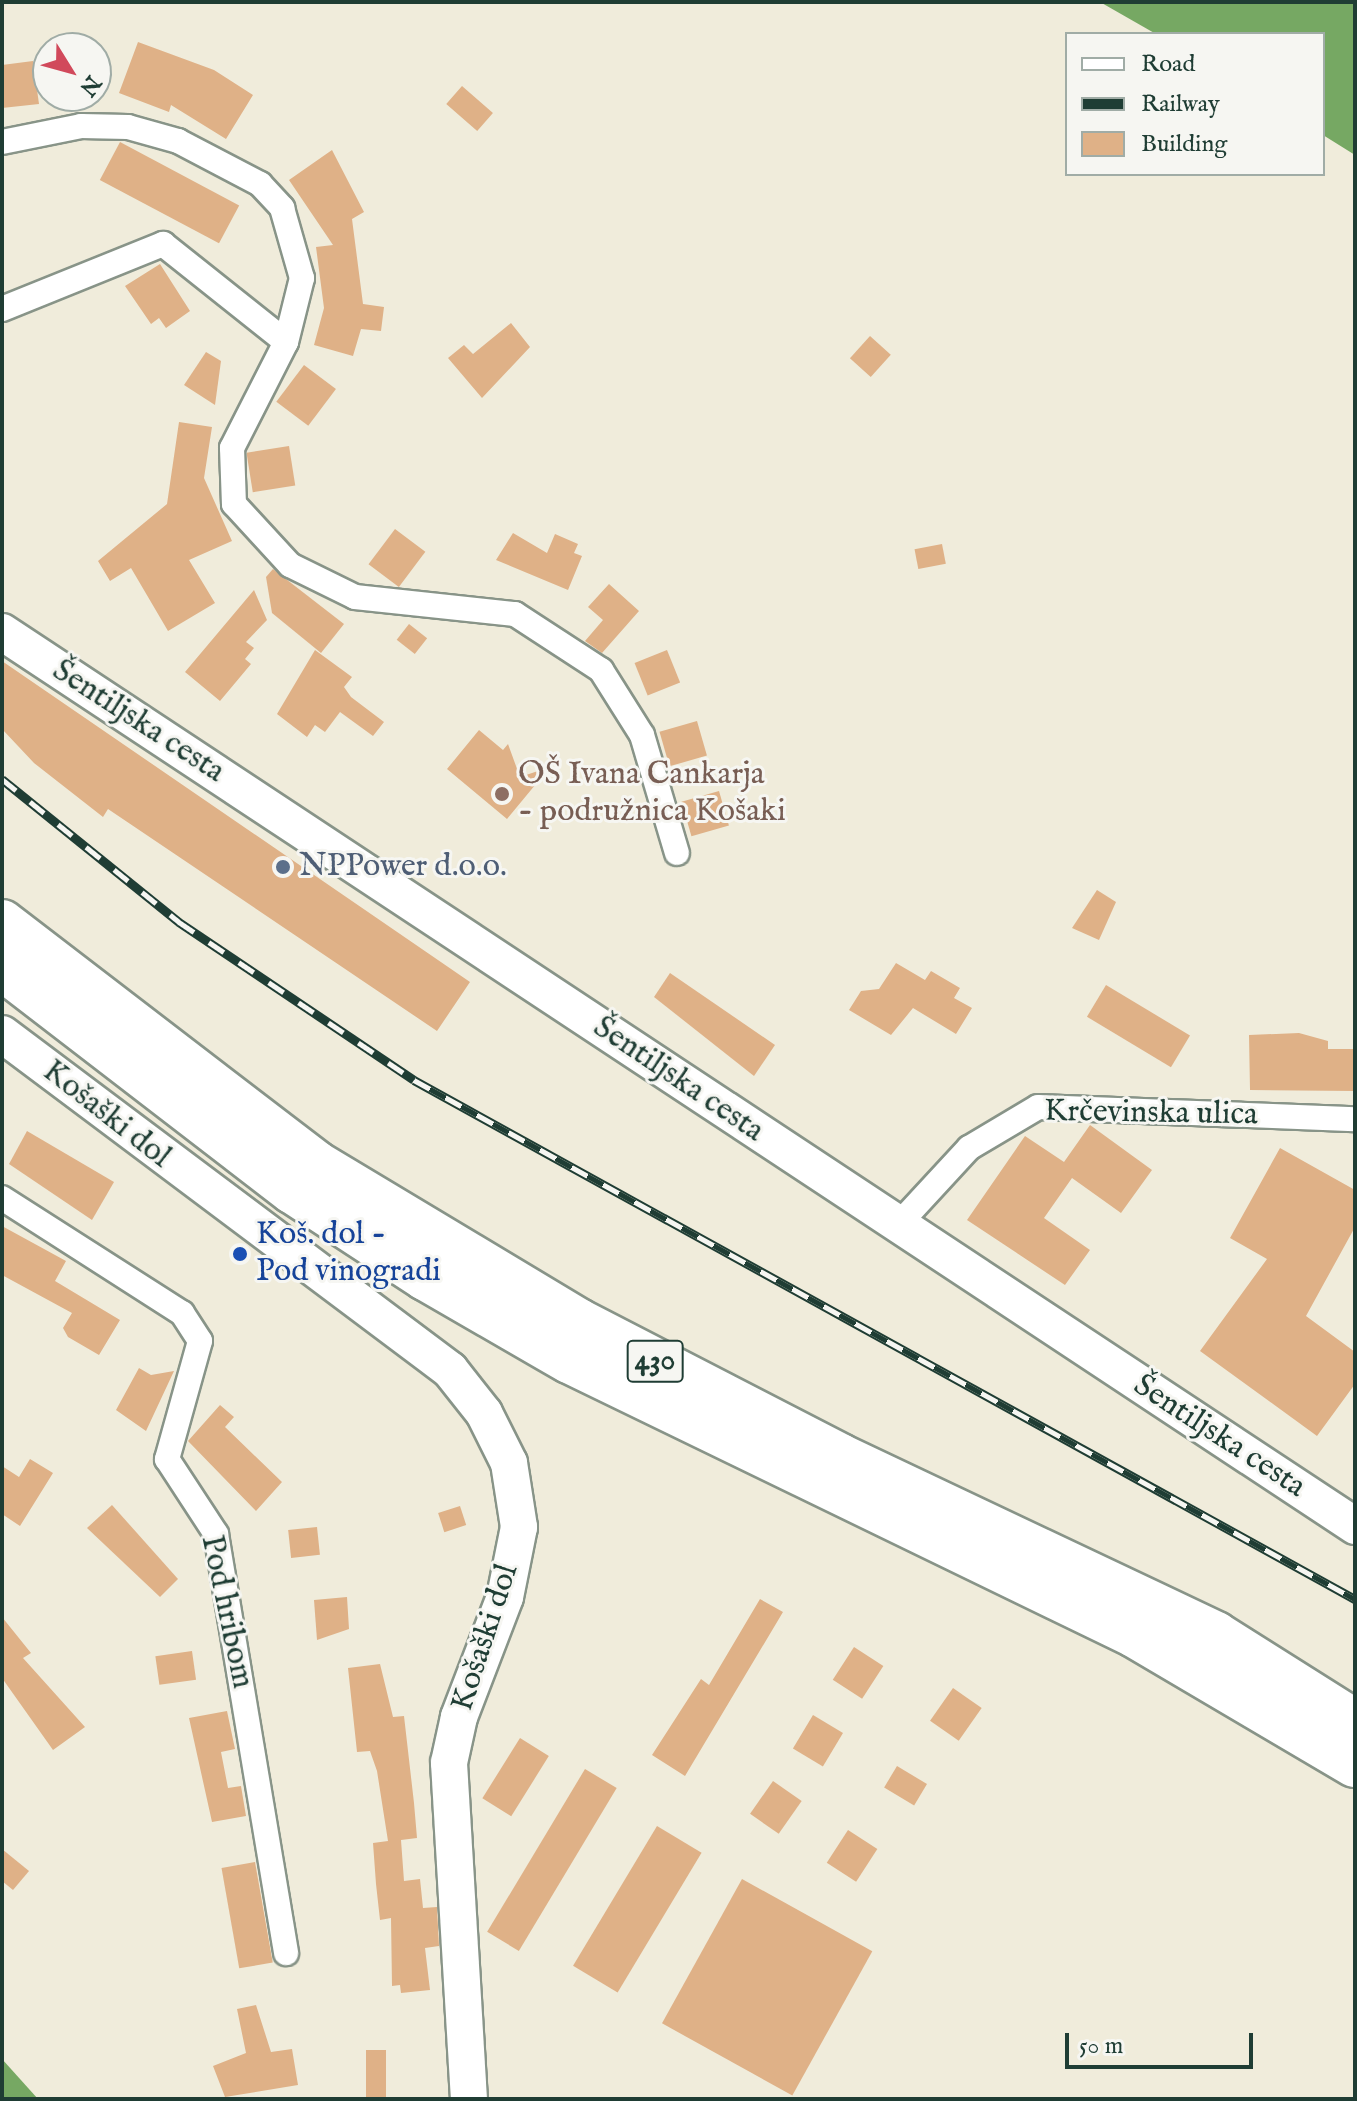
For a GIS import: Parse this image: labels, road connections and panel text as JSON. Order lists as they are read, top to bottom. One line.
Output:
{"streets":{"highway":["430"],"street":["Šentiljska cesta","Krčevinska ulica","Košaški dol","Pod hribom"]},"crossings":[["Šentiljska cesta","Krčevinska ulica"]],"places":["OŠ Ivana Cankarja - podružnica Košaki","NPPower d.o.o.","Koš. dol - Pod vinogradi"],"legend":["Road","Railway","Building"],"scale_bar":"50 m","north":"bottom right"}
